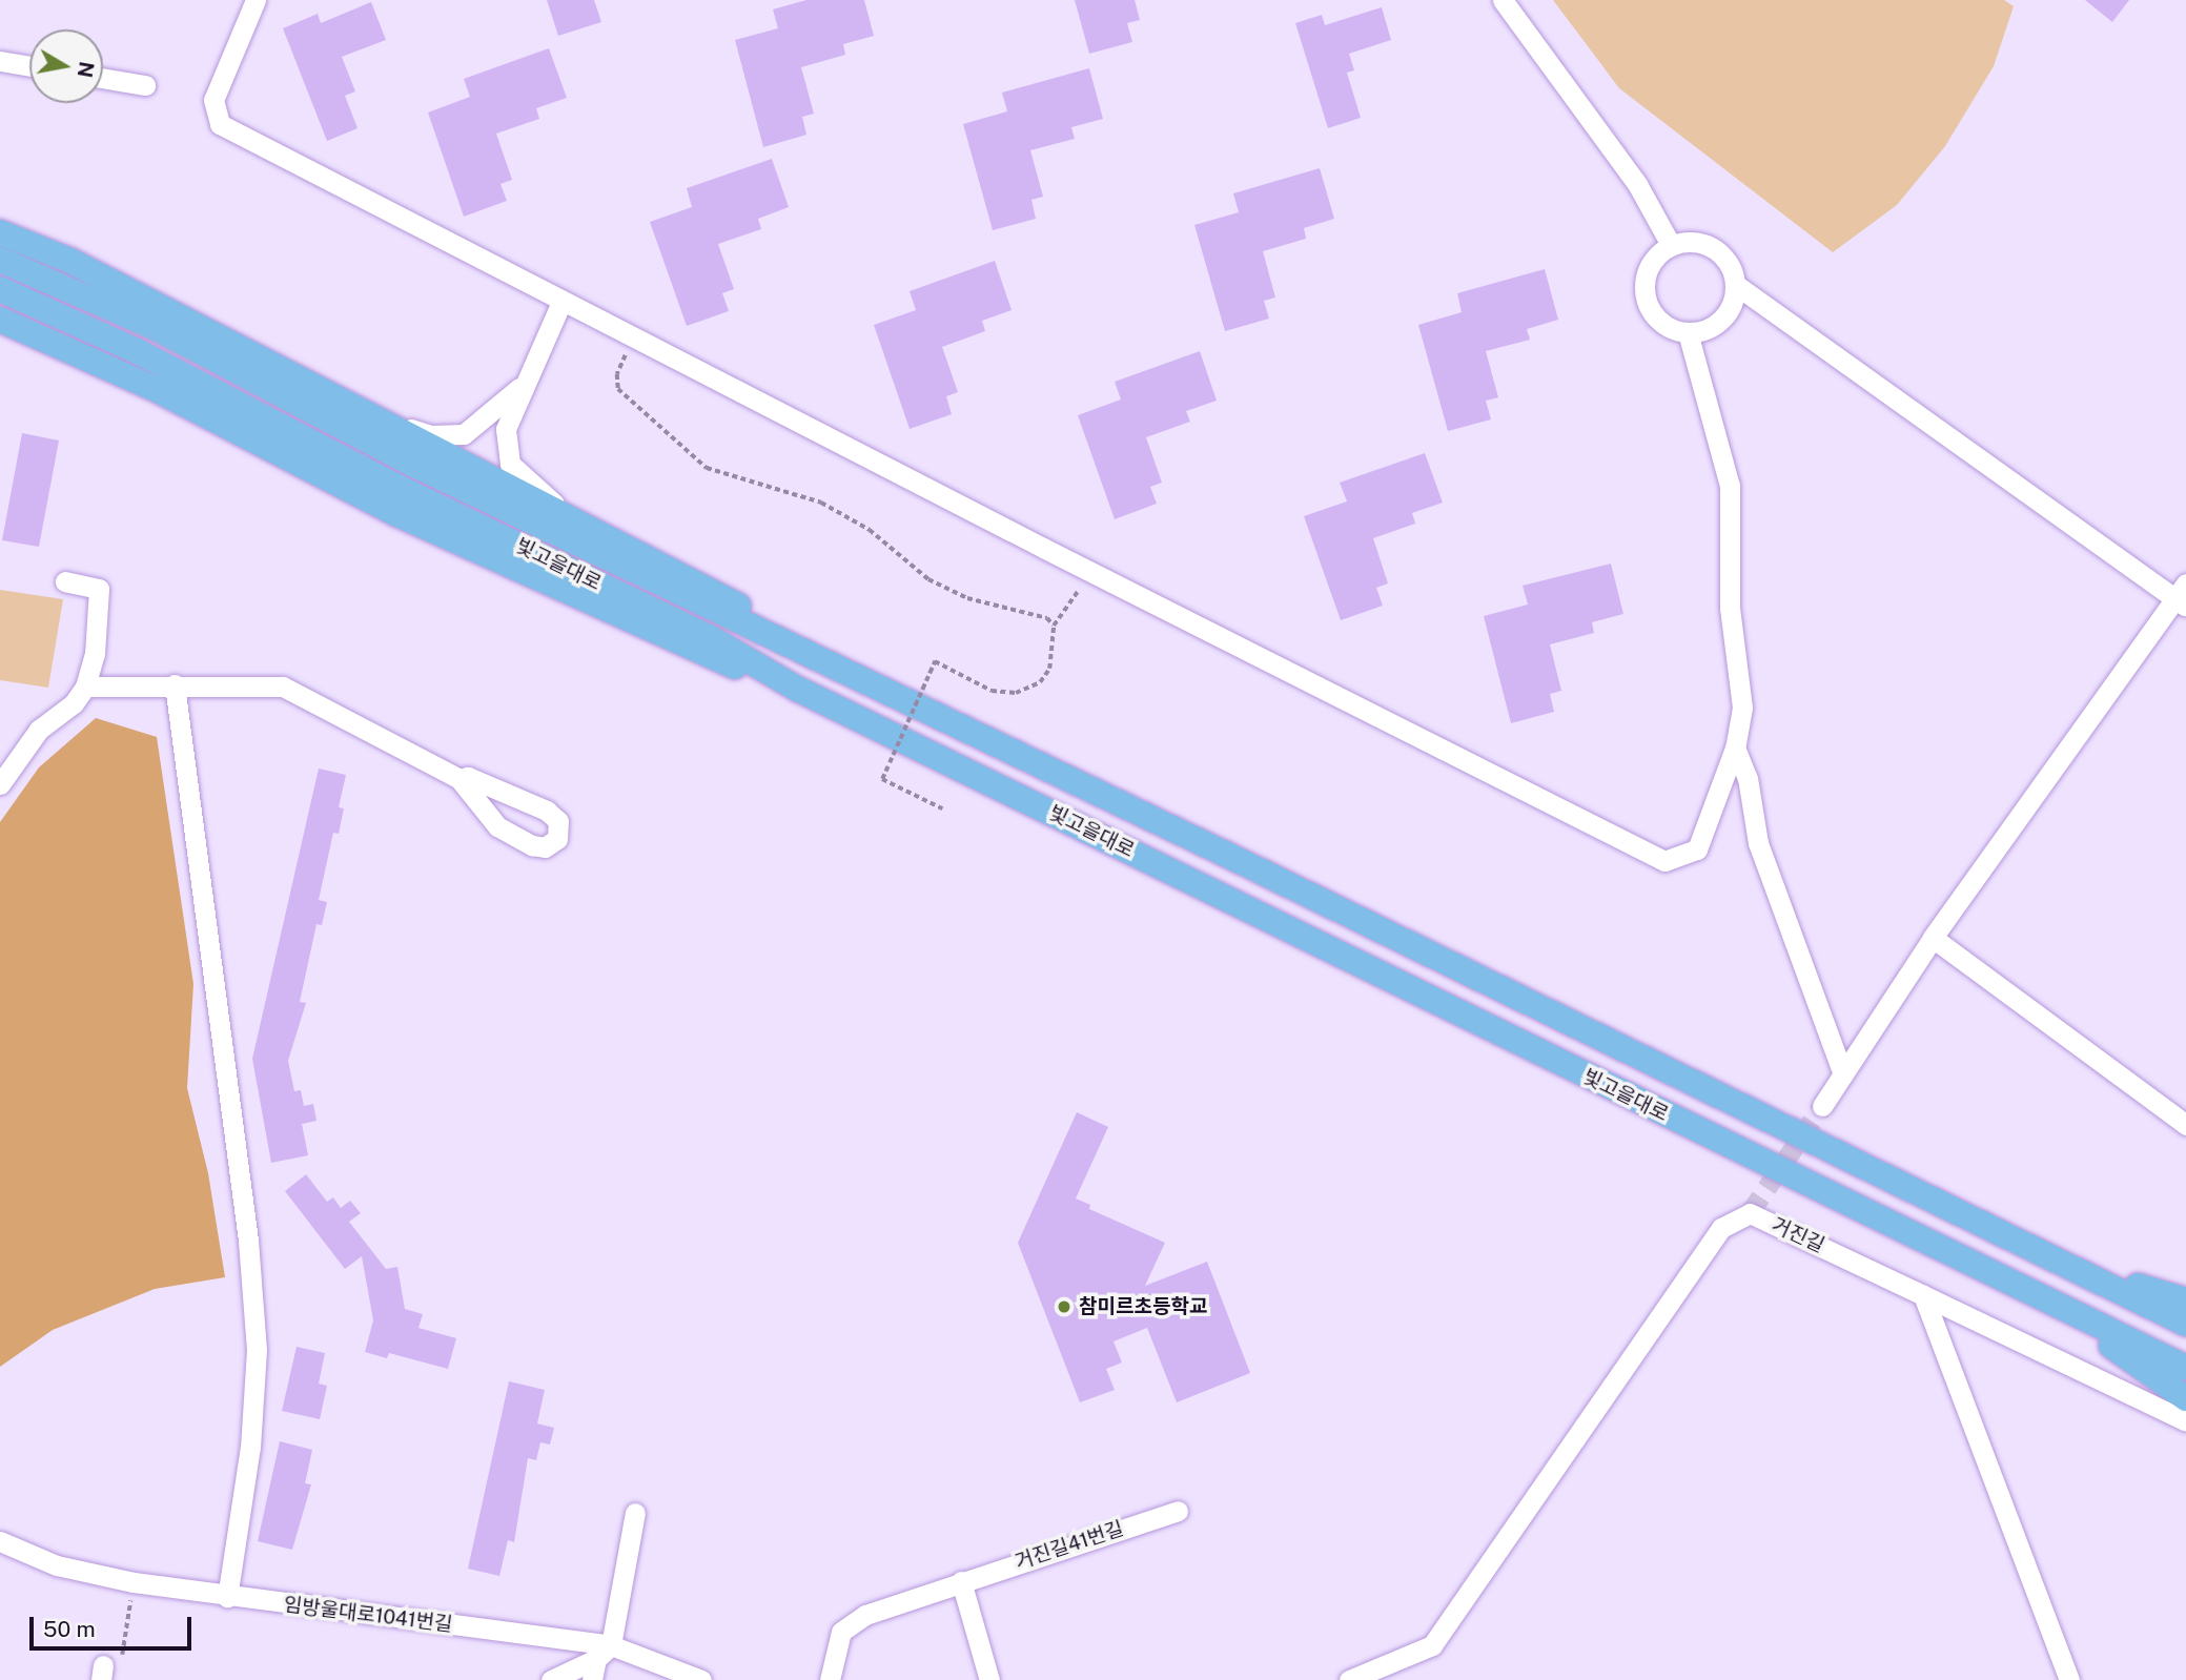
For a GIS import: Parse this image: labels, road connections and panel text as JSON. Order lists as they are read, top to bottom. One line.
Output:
{"streets":{"main road":["빛고을대로"],"street":["거진길","거진길41번길","임방울대로1041번길"]},"places":["참미르초등학교"],"scale_bar":"50 m","north":"right"}
